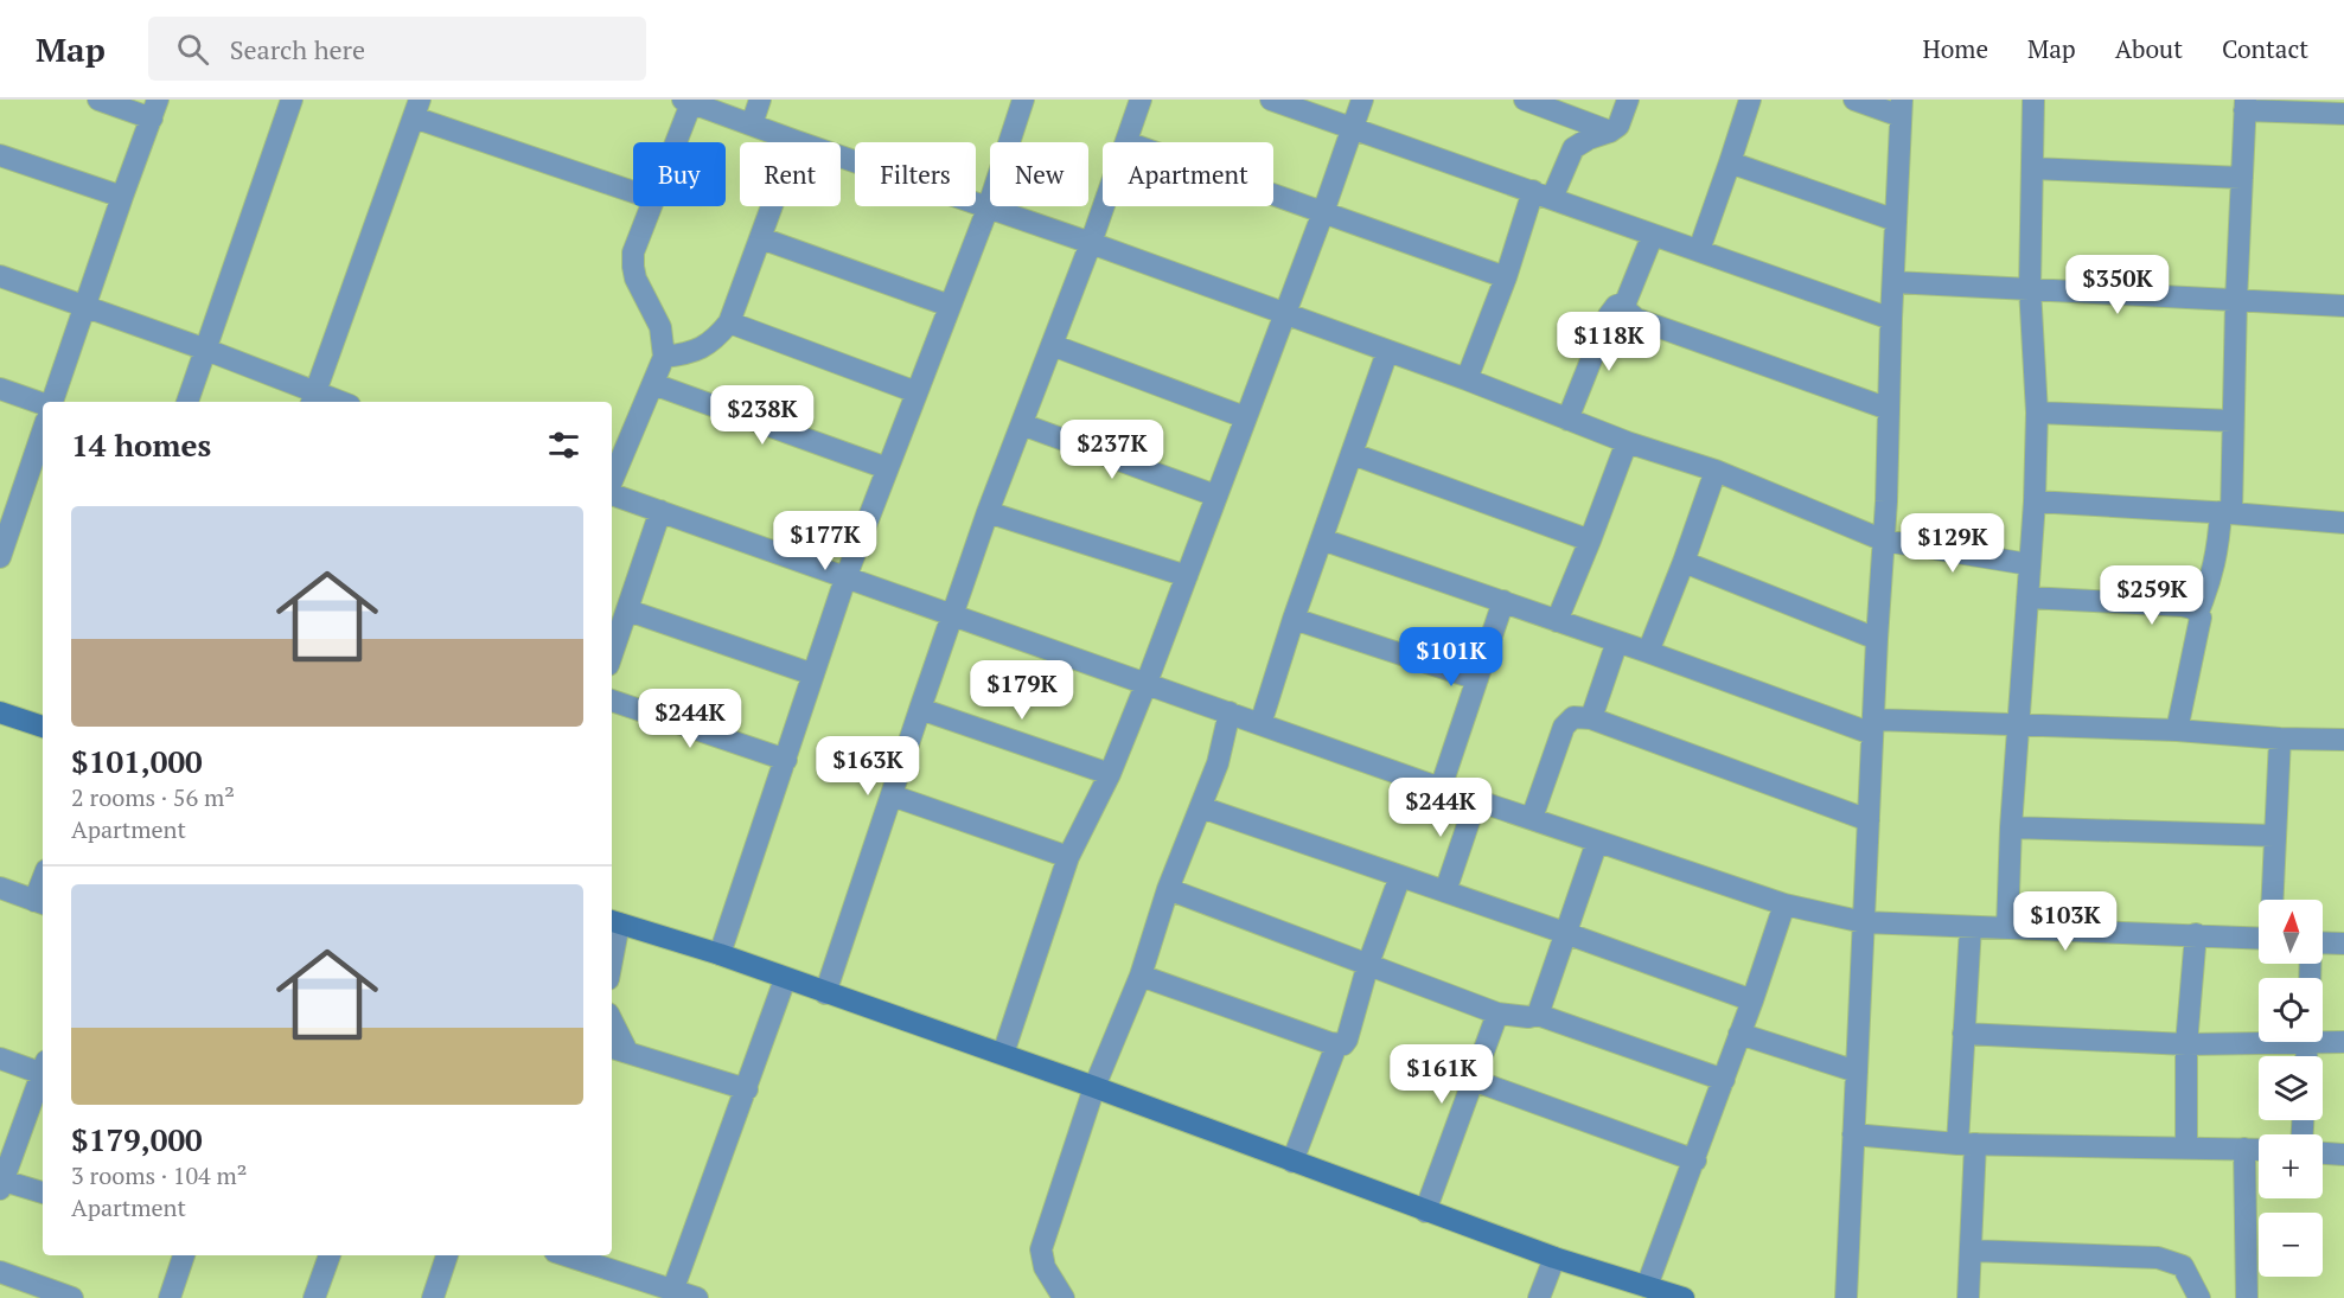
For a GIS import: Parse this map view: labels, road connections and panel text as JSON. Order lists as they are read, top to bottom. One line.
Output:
{"north":"top","page":{"header":"Map","search":"Search here","nav":["Home","Map","About","Contact"],"chip":["Buy","Rent","Filters","New","Apartment"],"price":["$350K","$118K","$238K","$237K","$177K","$129K","$259K","$101K","$179K","$244K","$163K","$244K","$103K","$161K"],"heading":"14 homes","list":[{"name":"$101,000","note":"2 rooms · 56 m² · Apartment"},{"name":"$179,000","note":"3 rooms · 104 m² · Apartment"}],"map_buttons":["+","−"]}}
